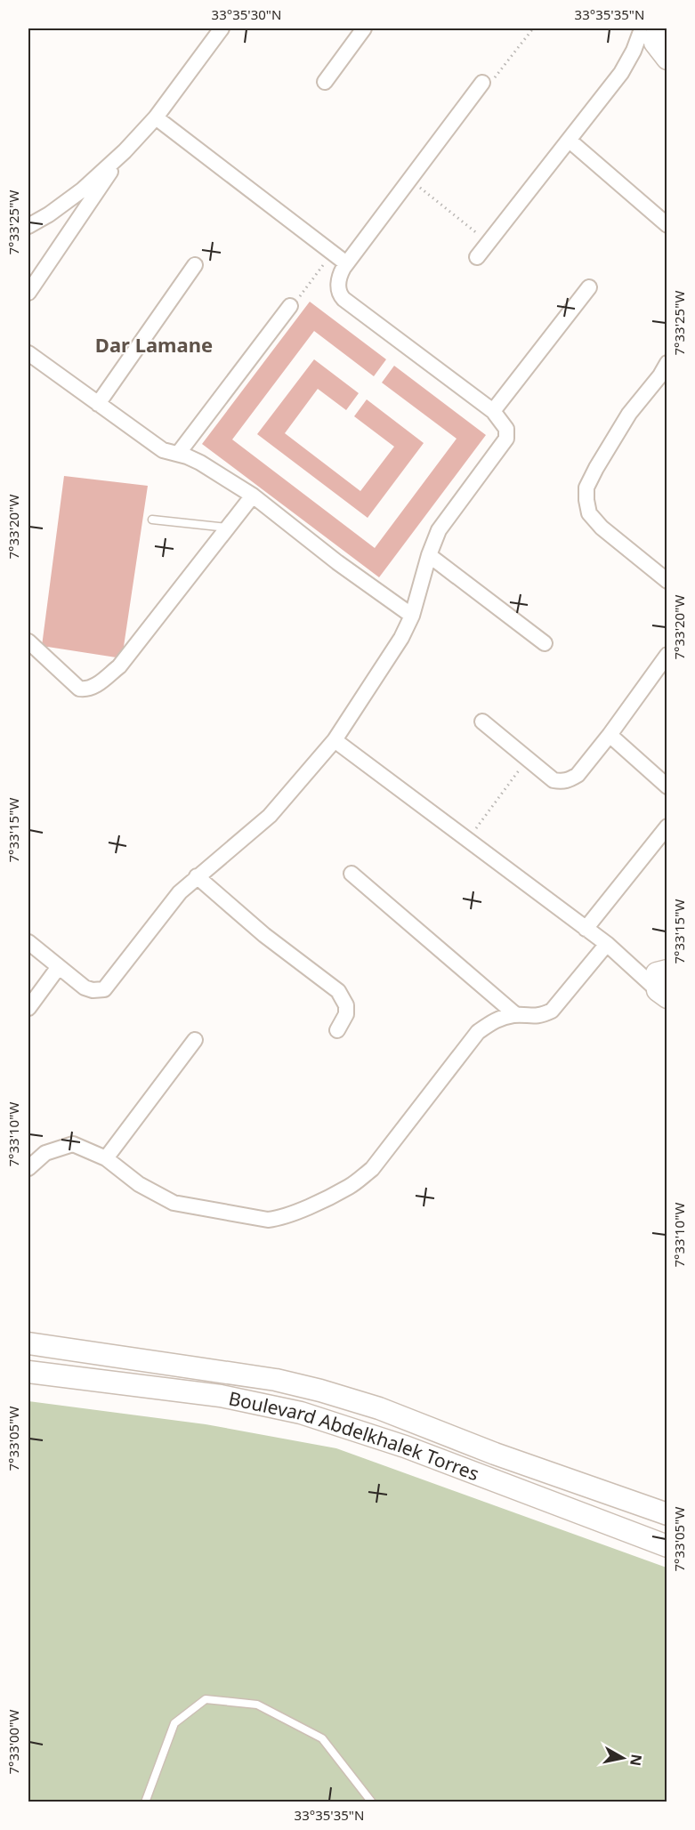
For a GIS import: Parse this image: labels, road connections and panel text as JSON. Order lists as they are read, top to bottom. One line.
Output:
{"streets":{"street":["Boulevard Abdelkhalek Torres"]},"districts":["Dar Lamane"],"north":"right","coordinates":["33°35'30\"N","33°35'35\"N","7°33'25\"W","7°33'20\"W","7°33'15\"W","7°33'10\"W","7°33'05\"W","7°33'00\"W"]}
